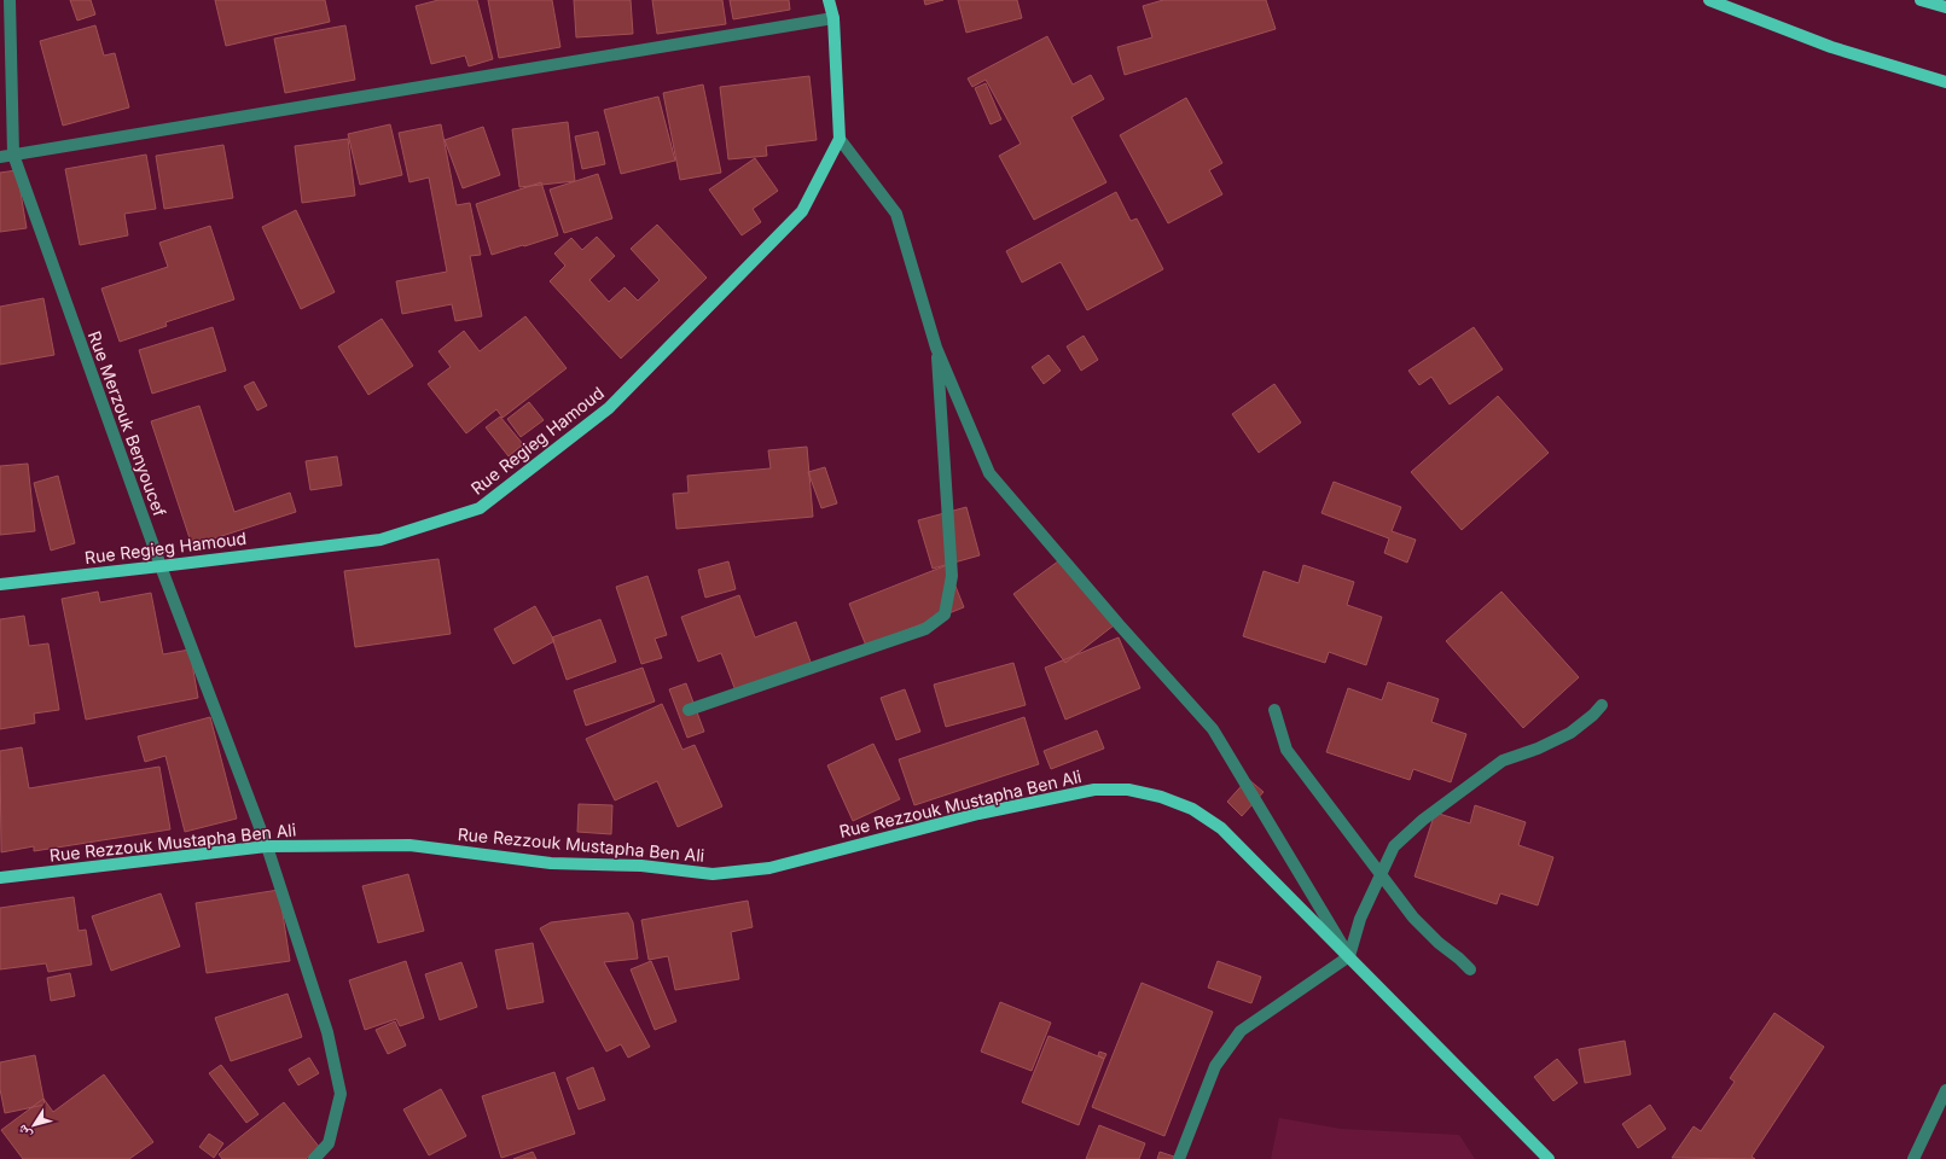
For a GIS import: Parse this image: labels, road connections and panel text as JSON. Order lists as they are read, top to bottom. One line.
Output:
{"streets":{"main road":["Rue Regieg Hamoud","Rue Rezzouk Mustapha Ben Ali"],"street":["Rue Merzouk Benyoucef"]},"crossings":[["Rue Merzouk Benyoucef","Rue Regieg Hamoud"],["Rue Merzouk Benyoucef","Rue Rezzouk Mustapha Ben Ali"]],"north":"bottom left"}
